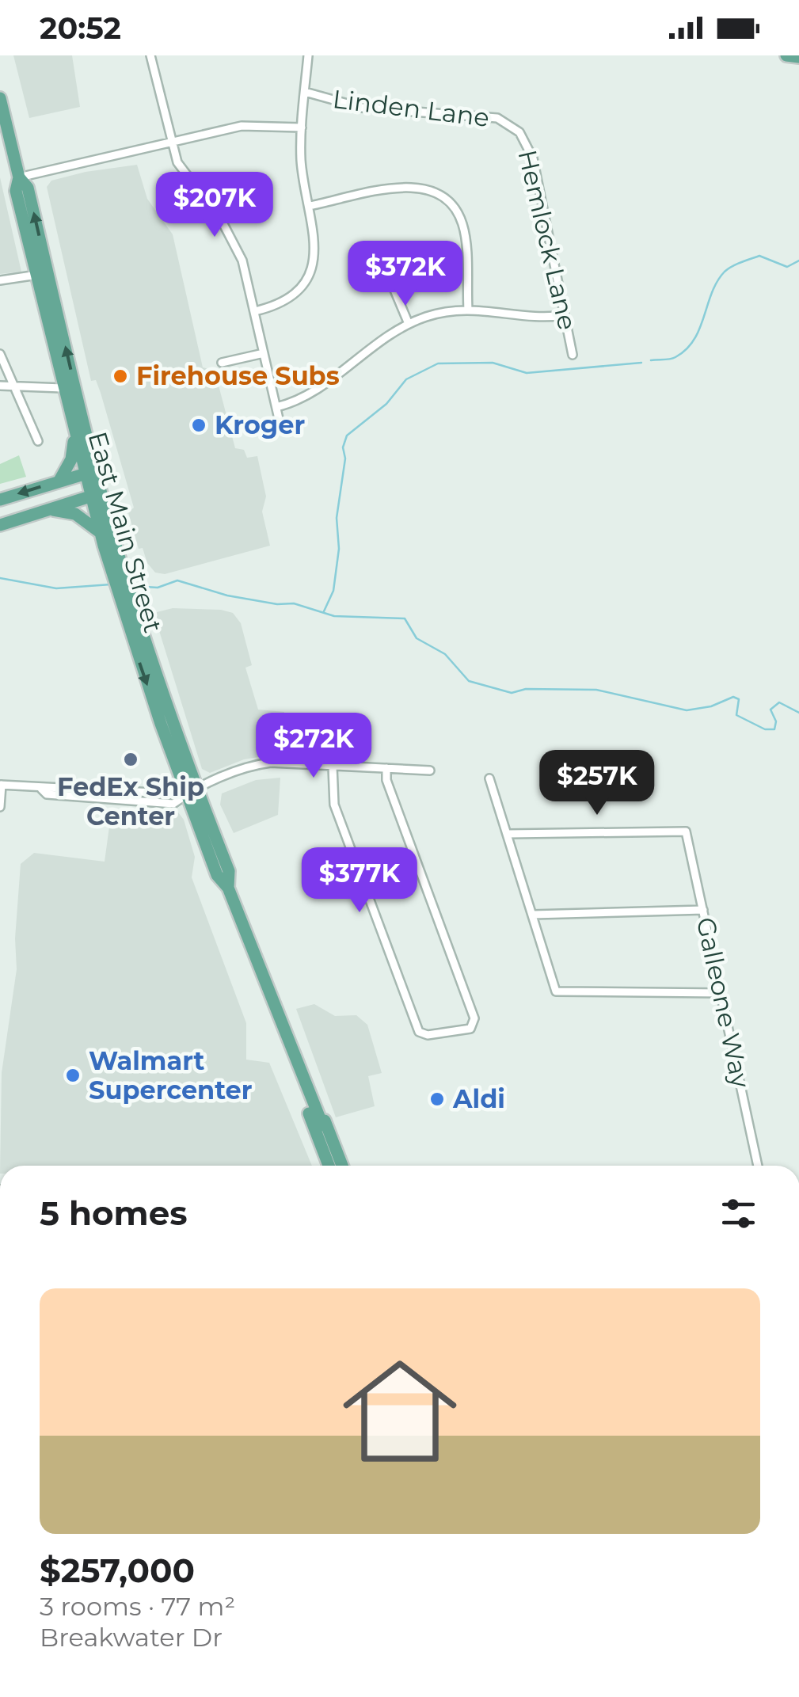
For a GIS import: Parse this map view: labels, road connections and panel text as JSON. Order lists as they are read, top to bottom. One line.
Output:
{"streets":{"main road":["East Main Street"],"street":["Linden Lane","Hemlock Lane","Galleone Way"]},"crossings":[["Linden Lane","Hemlock Lane"],["Linden Lane","East Main Street"]],"places":["Firehouse Subs","Kroger","FedEx Ship Center","Walmart Supercenter","Aldi"],"page":{"status":"20:52","price":["$207K","$372K","$272K","$257K","$377K"],"heading":"5 homes","list":[{"name":"$257,000","note":"3 rooms · 77 m² · Breakwater Dr"}]}}
